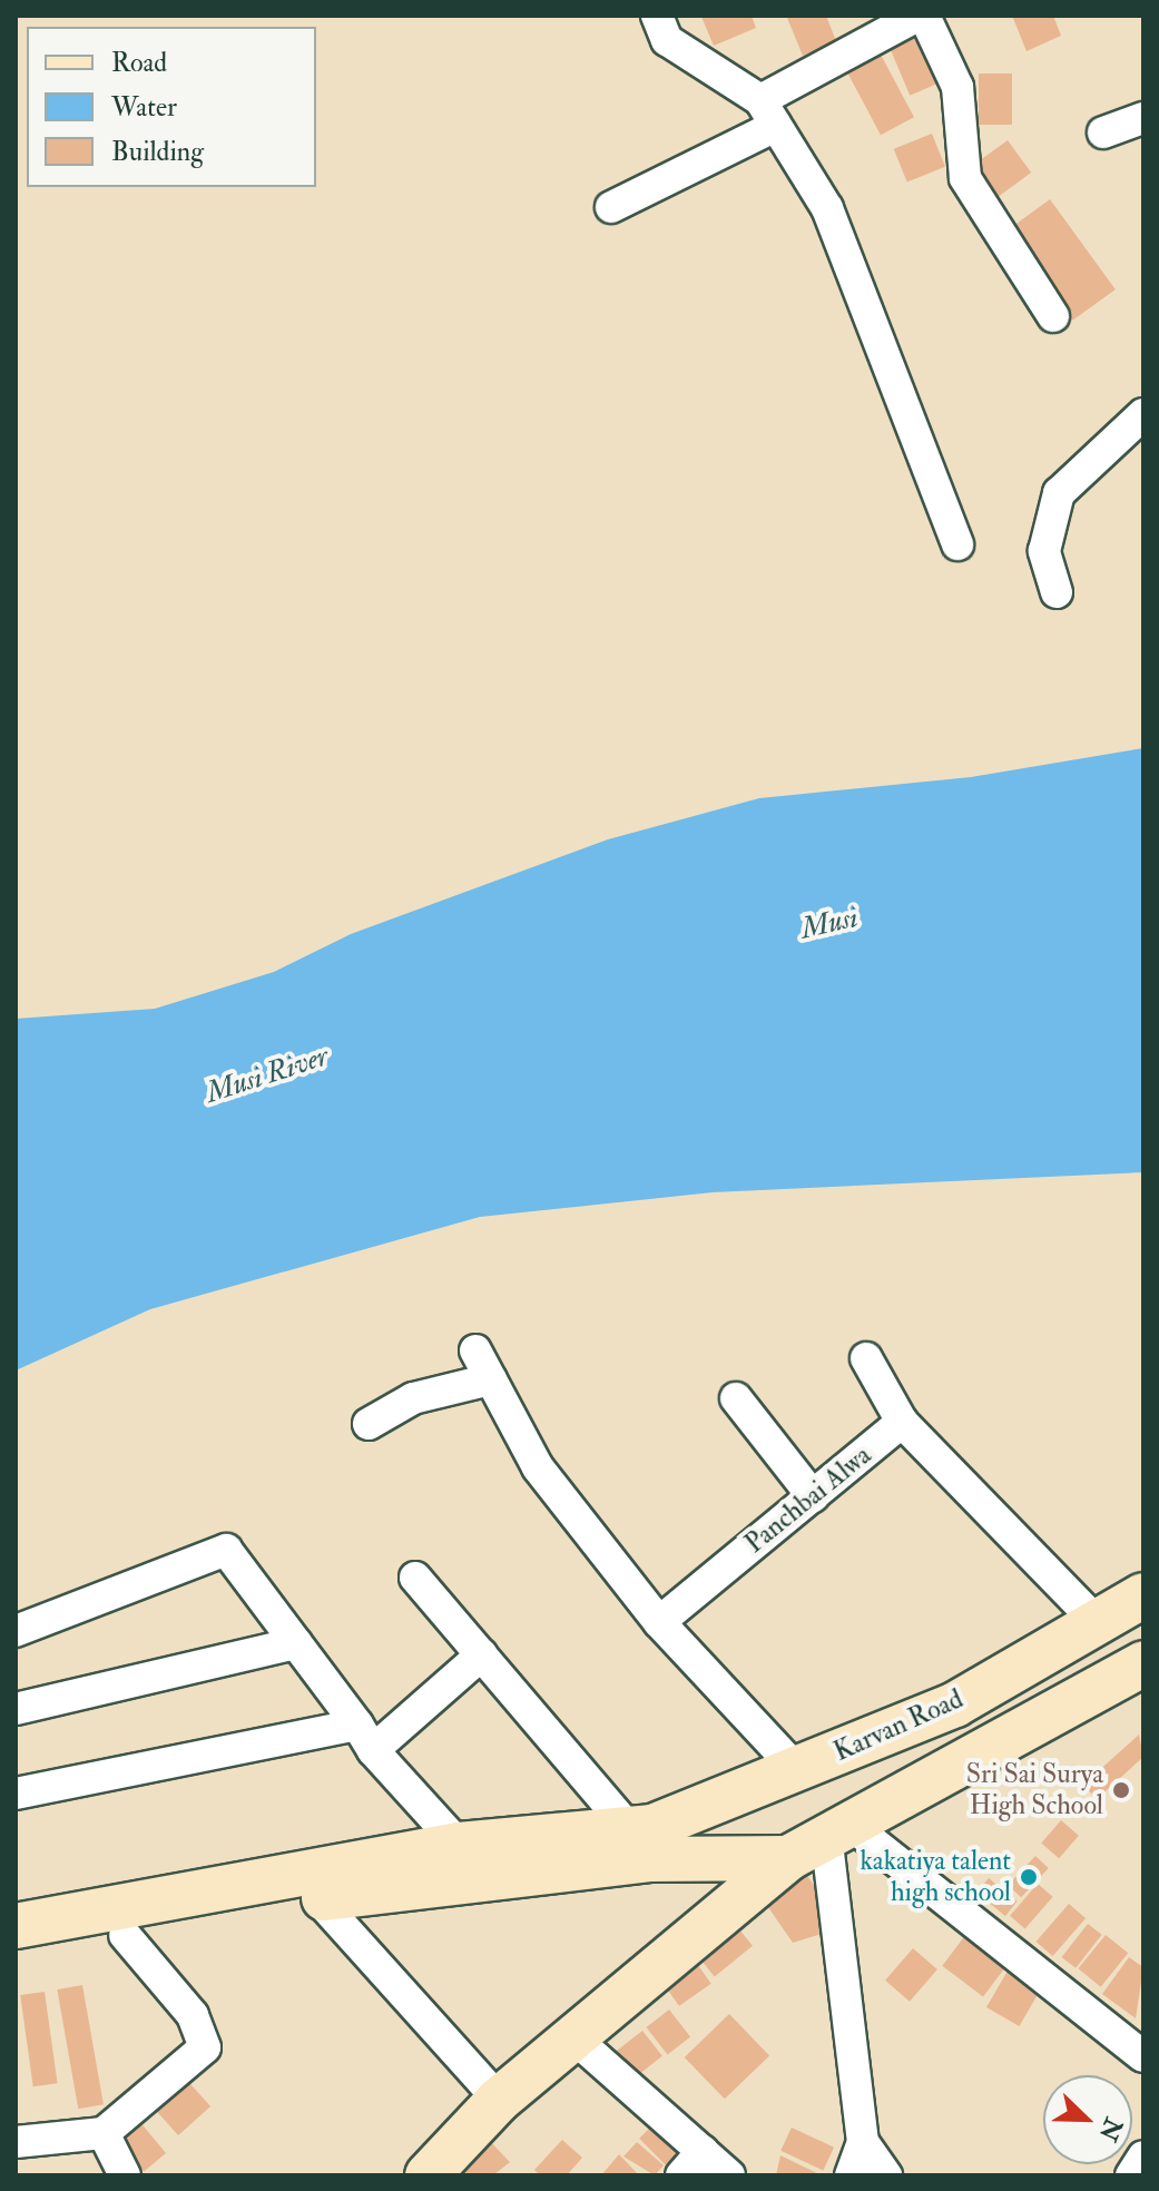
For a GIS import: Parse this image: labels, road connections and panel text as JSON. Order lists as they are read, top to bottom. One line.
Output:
{"streets":{"street":["Panchbai Alwa","Karvan Road"]},"water":["Musi","Musi River"],"places":["Sri Sai Surya High School","kakatiya talent high school"],"legend":["Road","Water","Building"],"north":"bottom right"}
